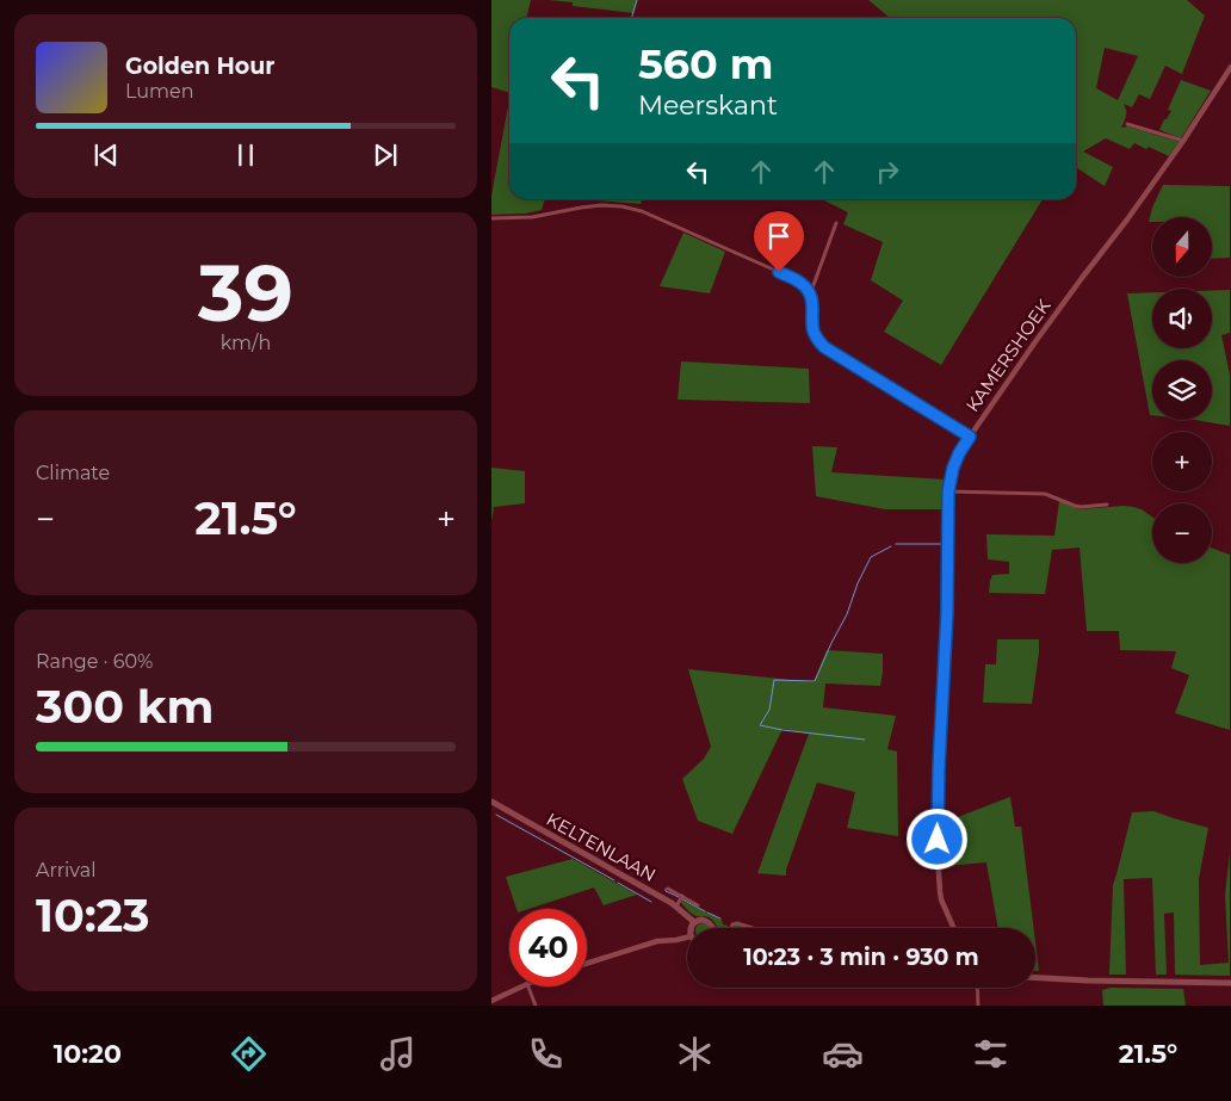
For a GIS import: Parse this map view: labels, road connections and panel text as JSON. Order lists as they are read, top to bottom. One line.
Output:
{"streets":{"main road":["KELTENLAAN"],"street":["KAMERSHOEK"]},"north":"bottom","page":{"turn":["560 m","Meerskant"],"song":["Golden Hour","Lumen"],"tile":[["39","km/h"],"Climate",["Range · 60%","300 km"],["Arrival","10:23"]],"map_buttons":["+","−"],"heat":["−","21.5°","+"],"limit":"40","trip":"10:23 · 3 min · 930 m","tabs":["10:20","21.5°"]}}
